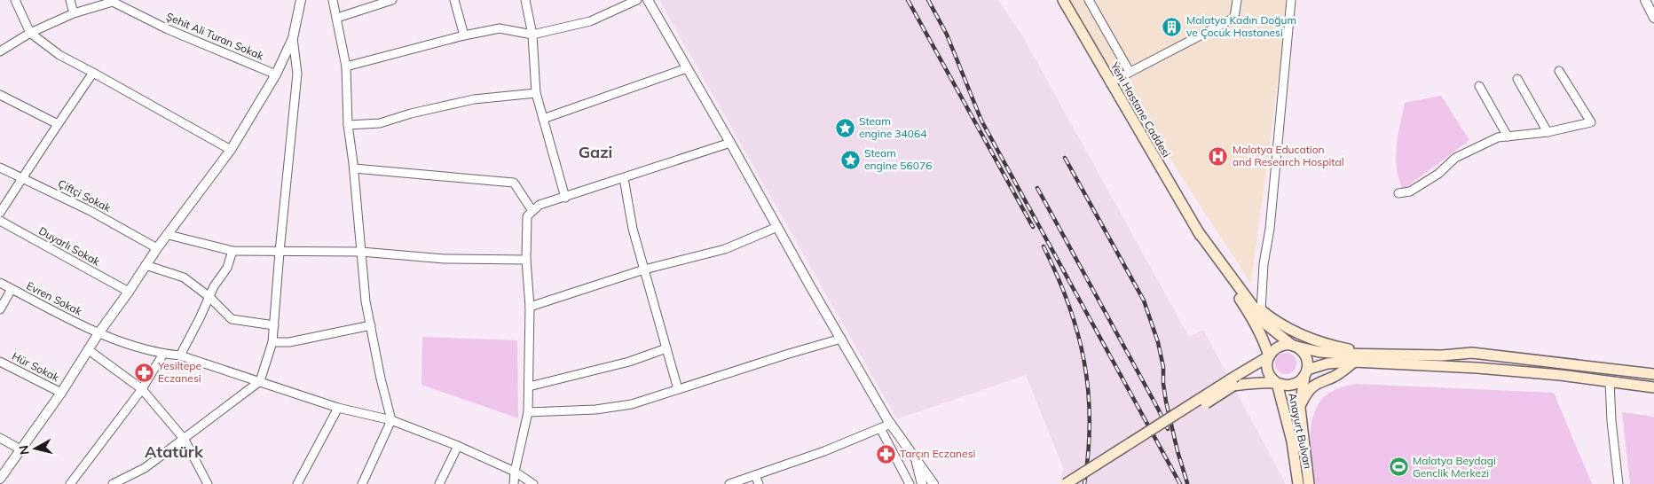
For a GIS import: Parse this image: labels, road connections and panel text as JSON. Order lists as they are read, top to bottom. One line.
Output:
{"streets":{"main road":["Yeni Hastane Caddesi","Anayurt Bulvarı"],"street":["Şehit Ali Turan Sokak","Çiftçi Sokak","Duyarlı Sokak","Evren Sokak","Hür Sokak"]},"crossings":[["Yeni Hastane Caddesi","Anayurt Bulvarı"]],"districts":["Gazi","Atatürk"],"places":{"building":["Malatya Kadın Doğum ve Çocuk Hastanesi"],"place":["Steam engine 34064","Steam engine 56076"],"hospital":["Malatya Education and Research Hospital"],"pharmacy":["Yesiltepe Eczanesi","Tarçın Eczanesi"],"sports":["Malatya Beydagi Genclik Merkezi"]},"north":"left"}
